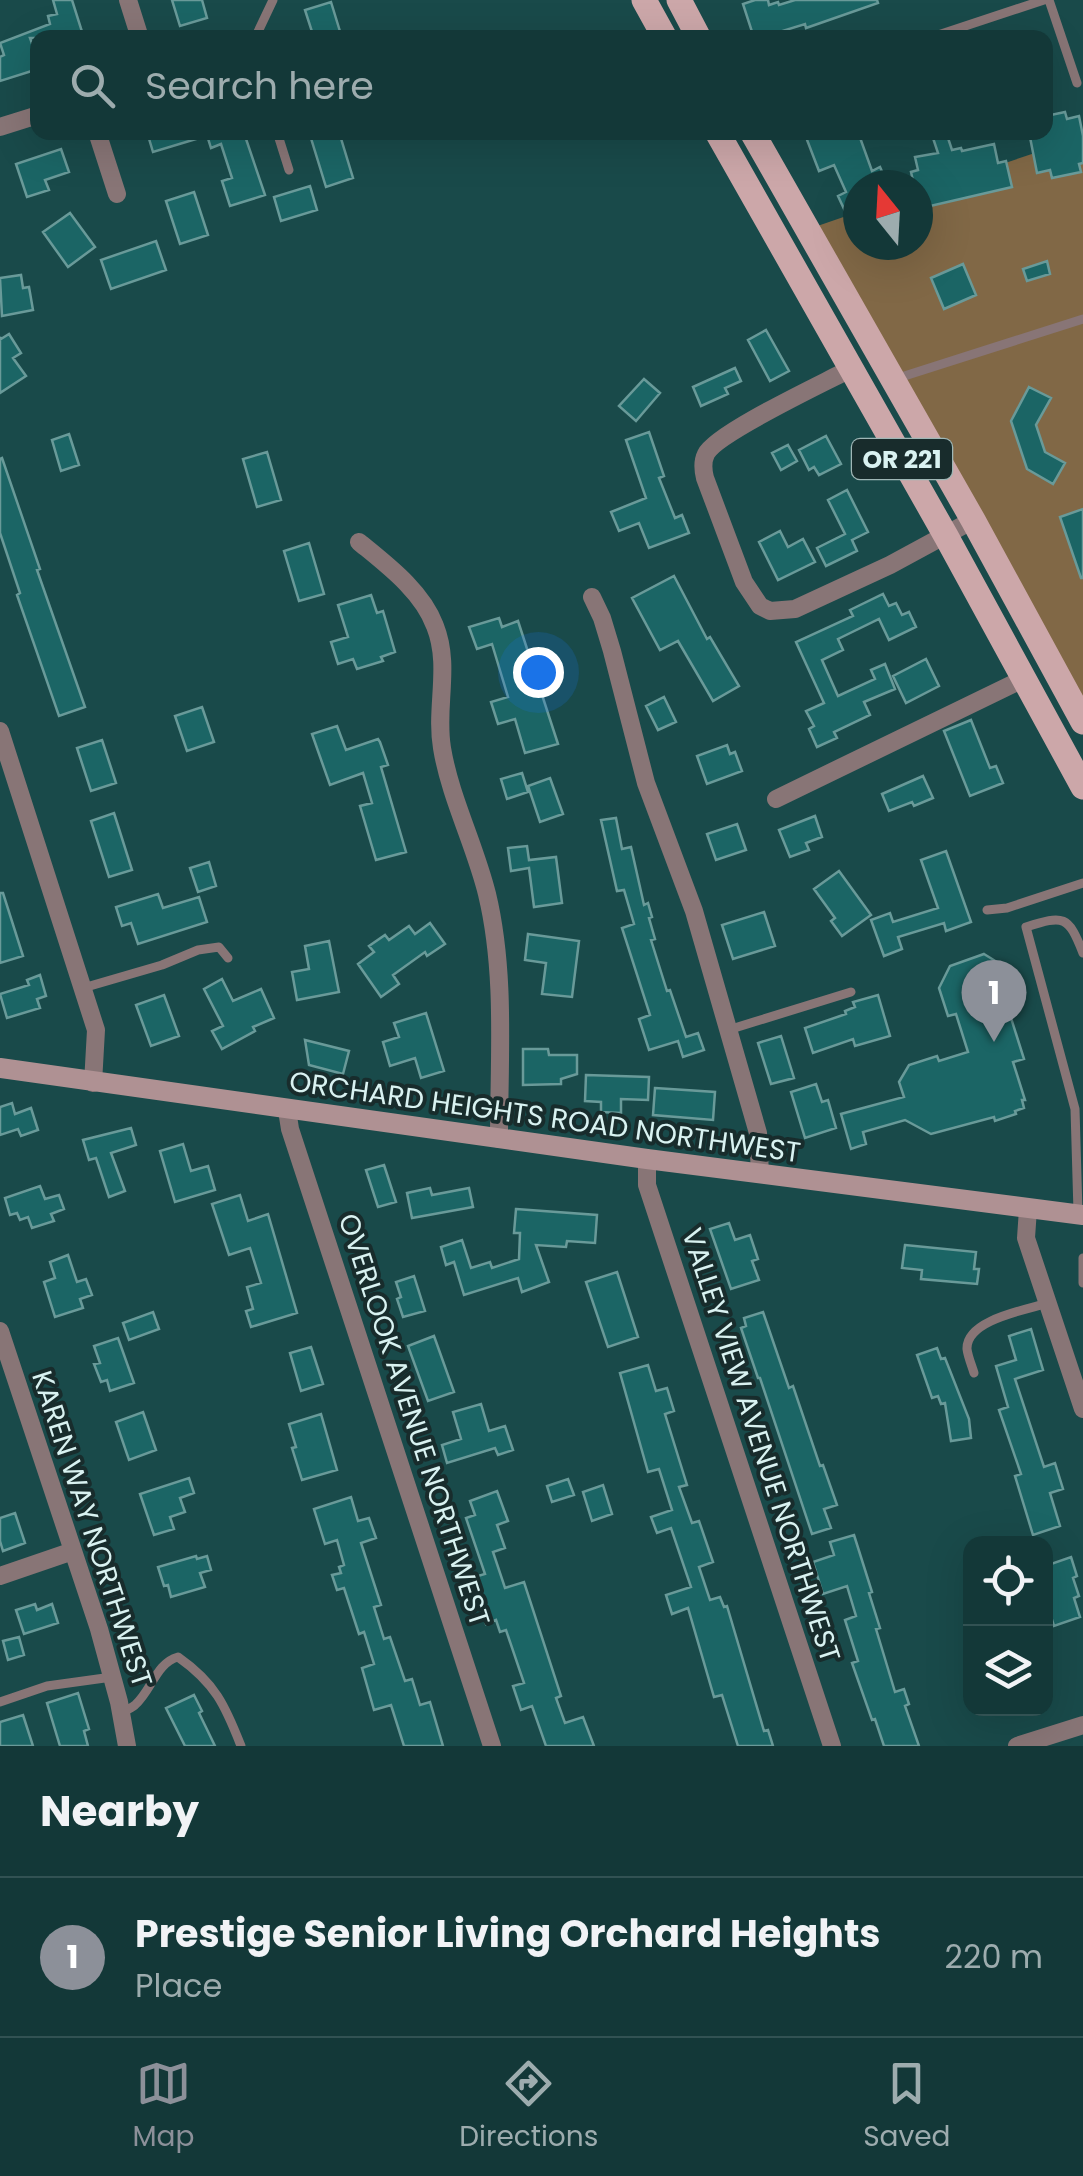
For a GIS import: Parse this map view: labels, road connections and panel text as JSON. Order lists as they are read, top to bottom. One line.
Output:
{"streets":{"main road":["OR 221","ORCHARD HEIGHTS ROAD NORTHWEST"],"street":["OVERLOOK AVENUE NORTHWEST","VALLEY VIEW AVENUE NORTHWEST","KAREN WAY NORTHWEST"]},"crossings":[["ORCHARD HEIGHTS ROAD NORTHWEST","OVERLOOK AVENUE NORTHWEST"],["ORCHARD HEIGHTS ROAD NORTHWEST","VALLEY VIEW AVENUE NORTHWEST"]],"north":"top","page":{"search":"Search here","pins":"1","heading":"Nearby","list":[{"mark":"1","name":"Prestige Senior Living Orchard Heights","note":"Place","value":"220 m"}],"nav":["Map","Directions","Saved"]}}
